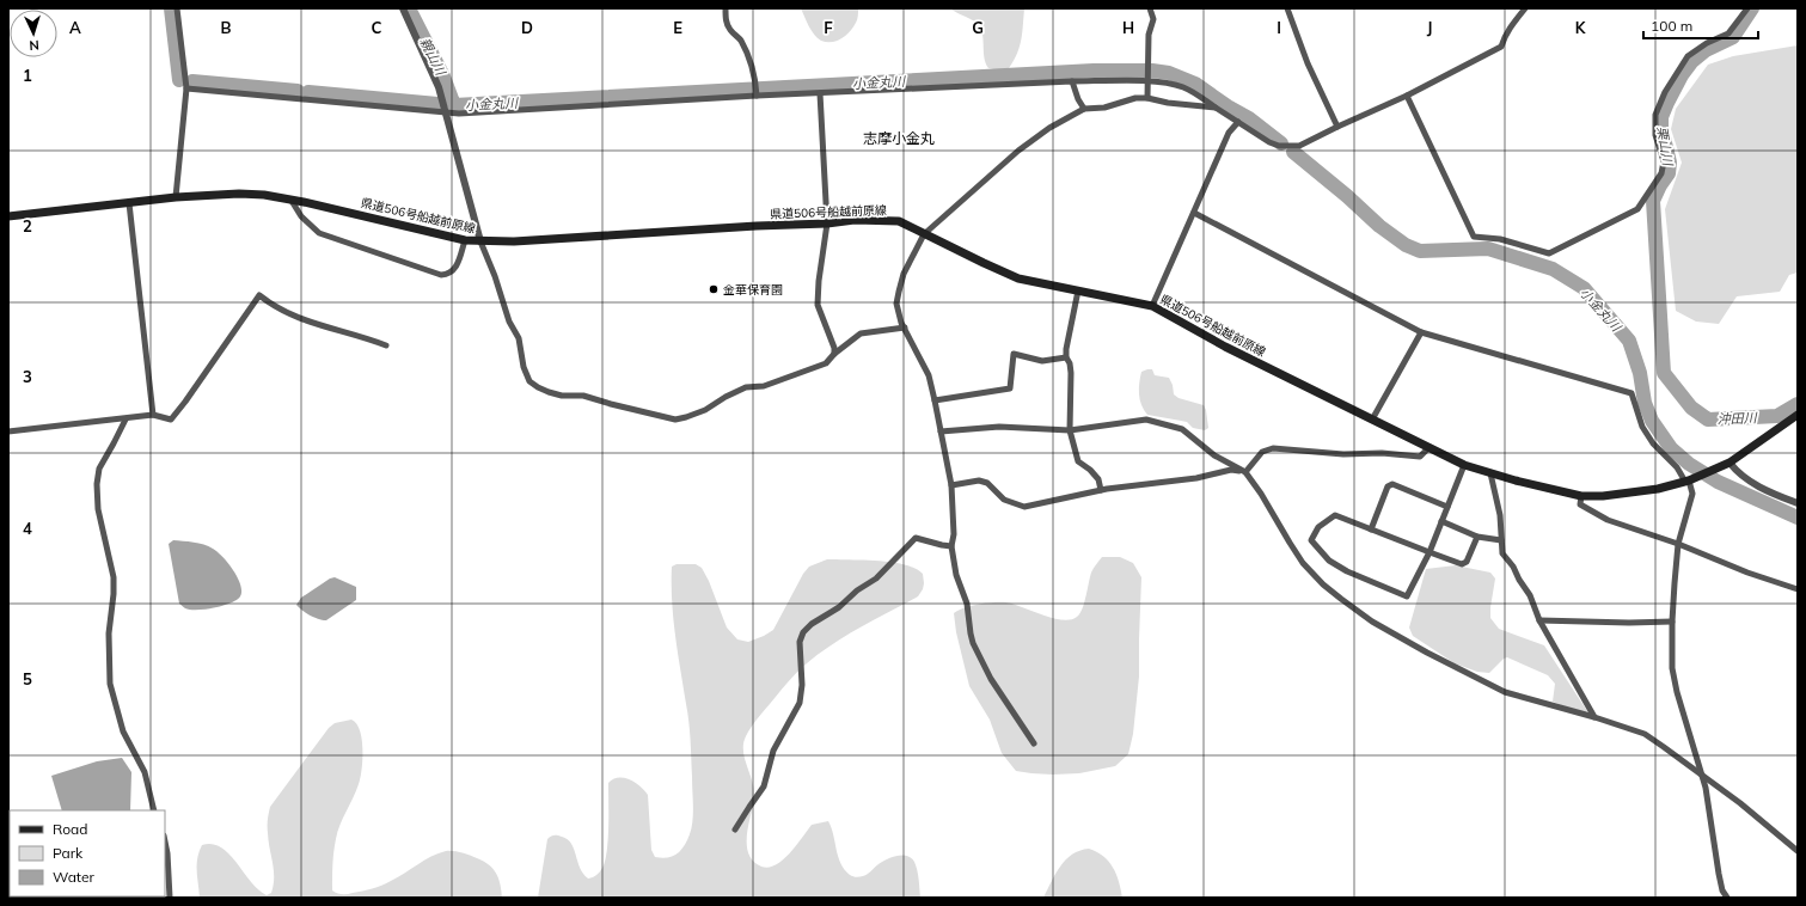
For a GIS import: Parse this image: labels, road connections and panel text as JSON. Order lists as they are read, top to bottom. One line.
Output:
{"streets":{"main road":["県道506号船越前原線"]},"districts":["志摩小金丸"],"water":["親山川","小金丸川","栗山川","沖田川"],"places":["金華保育園"],"legend":["Road","Park","Water"],"scale_bar":"100 m","north":"bottom","grid":{"columns":["A","B","C","D","E","F","G","H","I","J","K"],"rows":["1","2","3","4","5"]}}
